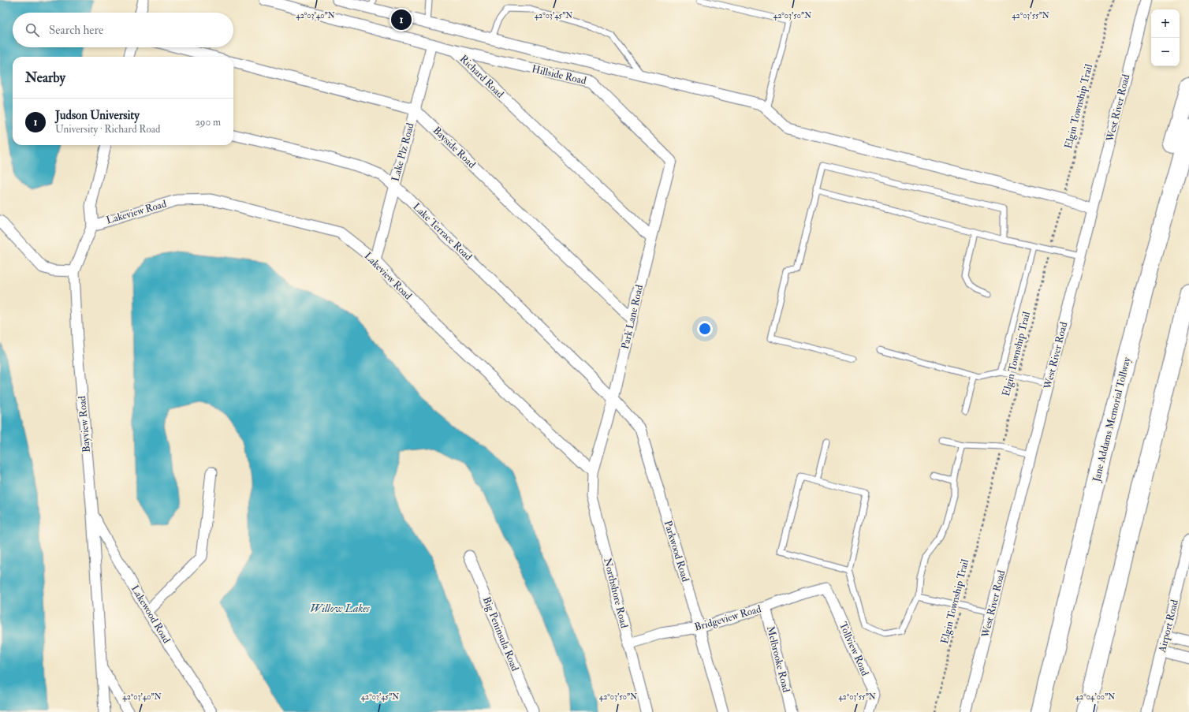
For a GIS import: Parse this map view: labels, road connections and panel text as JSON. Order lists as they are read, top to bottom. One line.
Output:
{"streets":{"highway":["Jane Addams Memorial Tollway"],"street":["Hillside Road","Richard Road","West River Road","Bayside Road","Lake Plz Road","Lakeview Road","Lake Terrace Road","Park Lane Road","Bayview Road","Parkwood Road","Northshore Road","Lakewood Road","Bridgeview Road","Airport Road","Big Peninsula Road","Tollview Road","Melbrooke Road"],"path":["Elgin Township Trail"]},"crossings":[["Hillside Road","Richard Road"],["Hillside Road","Park Lane Road"],["Richard Road","Lake Plz Road"],["Richard Road","Park Lane Road"],["Bayside Road","Lake Plz Road"],["Bayside Road","Park Lane Road"],["Lake Plz Road","Lakeview Road"],["Lake Plz Road","Lake Terrace Road"],["Lakeview Road","Park Lane Road"],["Lakeview Road","Bayview Road"],["Lakeview Road","Northshore Road"],["Lake Terrace Road","Park Lane Road"],["Lake Terrace Road","Parkwood Road"],["Park Lane Road","Parkwood Road"],["Park Lane Road","Northshore Road"],["Bayview Road","Lakewood Road"],["Parkwood Road","Bridgeview Road"],["Northshore Road","Bridgeview Road"],["Bridgeview Road","Tollview Road"],["Bridgeview Road","Melbrooke Road"]],"water":["Willow Lakes"],"page":{"pins":"1","map_buttons":["+","−"],"search":"Search here","heading":"Nearby","list":[{"mark":"1","name":"Judson University","note":"University · Richard Road","value":"290 m"}]},"coordinates":["42°03'40\"N","42°03'45\"N","42°03'50\"N","42°03'55\"N","42°04'00\"N"]}
